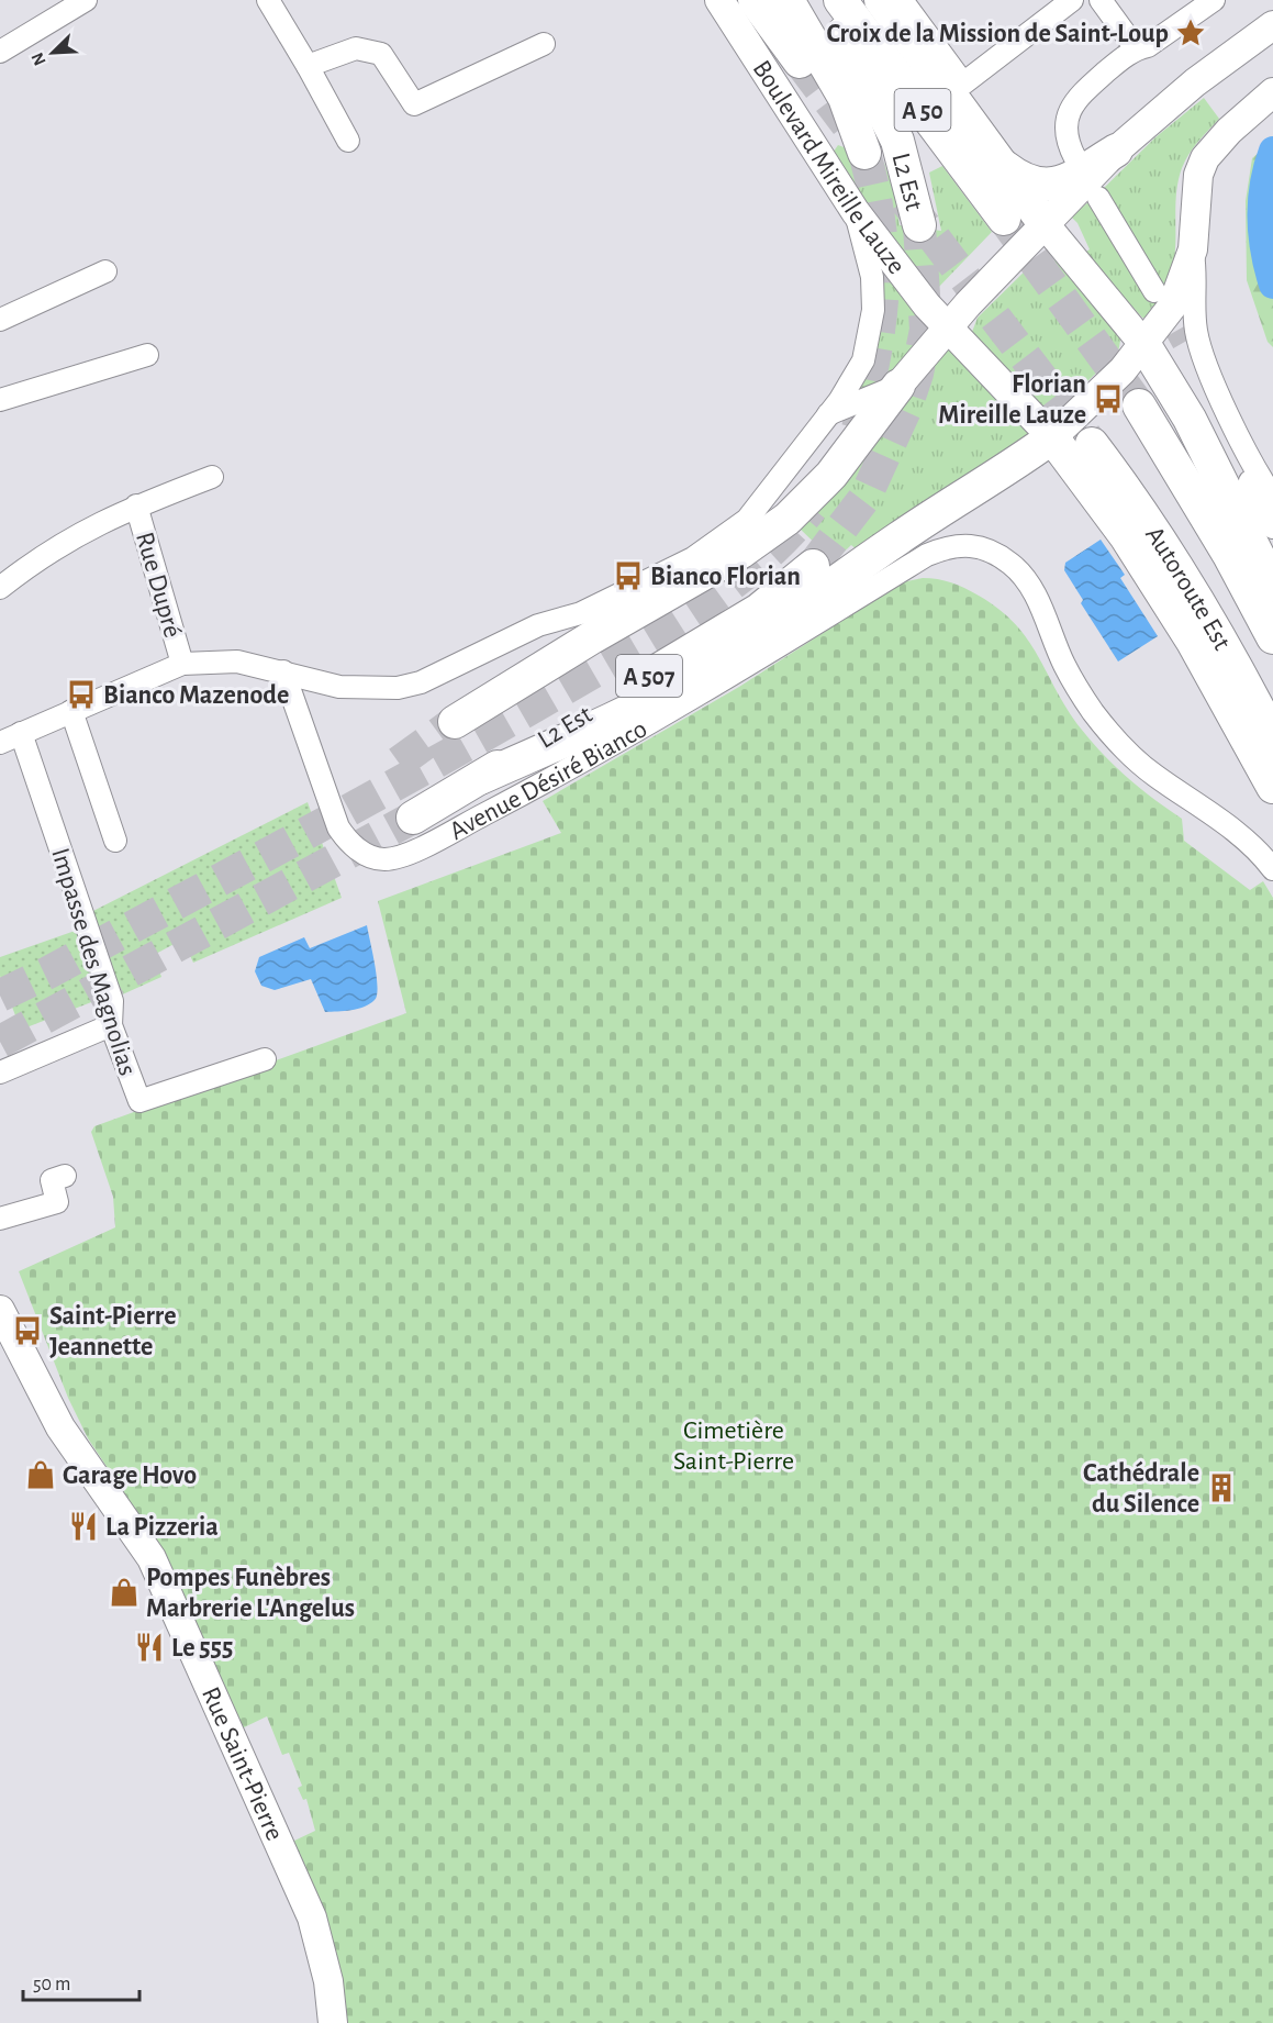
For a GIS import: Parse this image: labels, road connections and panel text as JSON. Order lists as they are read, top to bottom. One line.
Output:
{"streets":{"highway":["A 50","L2 Est","Autoroute Est","A 507"],"main road":["Boulevard Mireille Lauze","Rue Saint-Pierre"],"street":["Rue Dupré","Avenue Désiré Bianco","Impasse des Magnolias"]},"parks":["Cimetière Saint-Pierre"],"places":{"place":["Croix de la Mission de Saint-Loup"],"bus stop":["Florian Mireille Lauze","Bianco Florian","Bianco Mazenode","Saint-Pierre Jeannette"],"shop":["Garage Hovo","Pompes Funèbres Marbrerie L'Angelus"],"building":["Cathédrale du Silence"],"restaurant":["La Pizzeria","Le 555"]},"scale_bar":"50 m","north":"bottom left"}
